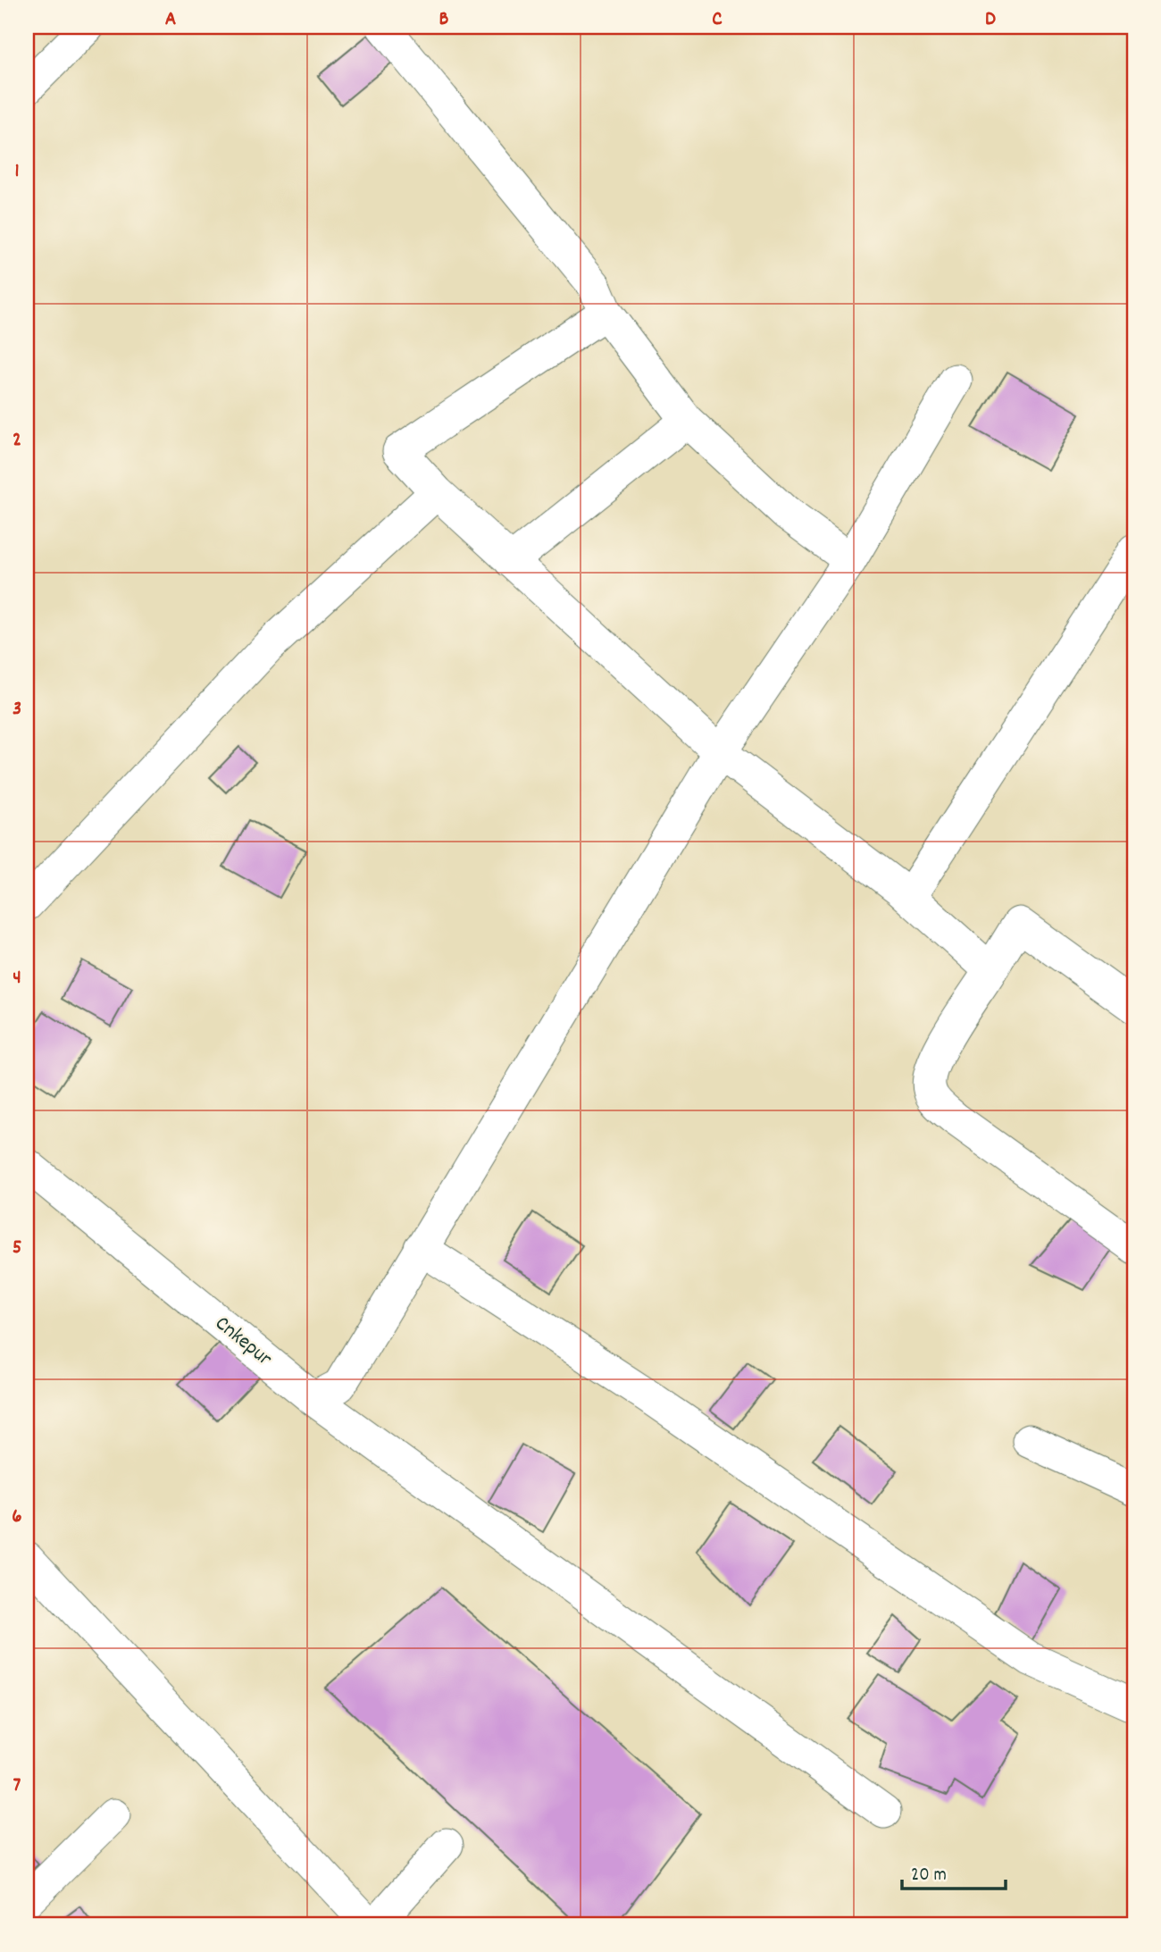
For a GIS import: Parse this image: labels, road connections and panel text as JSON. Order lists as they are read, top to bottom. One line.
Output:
{"streets":{"street":["Cnkepur"]},"scale_bar":"20 m","grid":{"columns":["A","B","C","D"],"rows":["1","2","3","4","5","6","7"]}}
